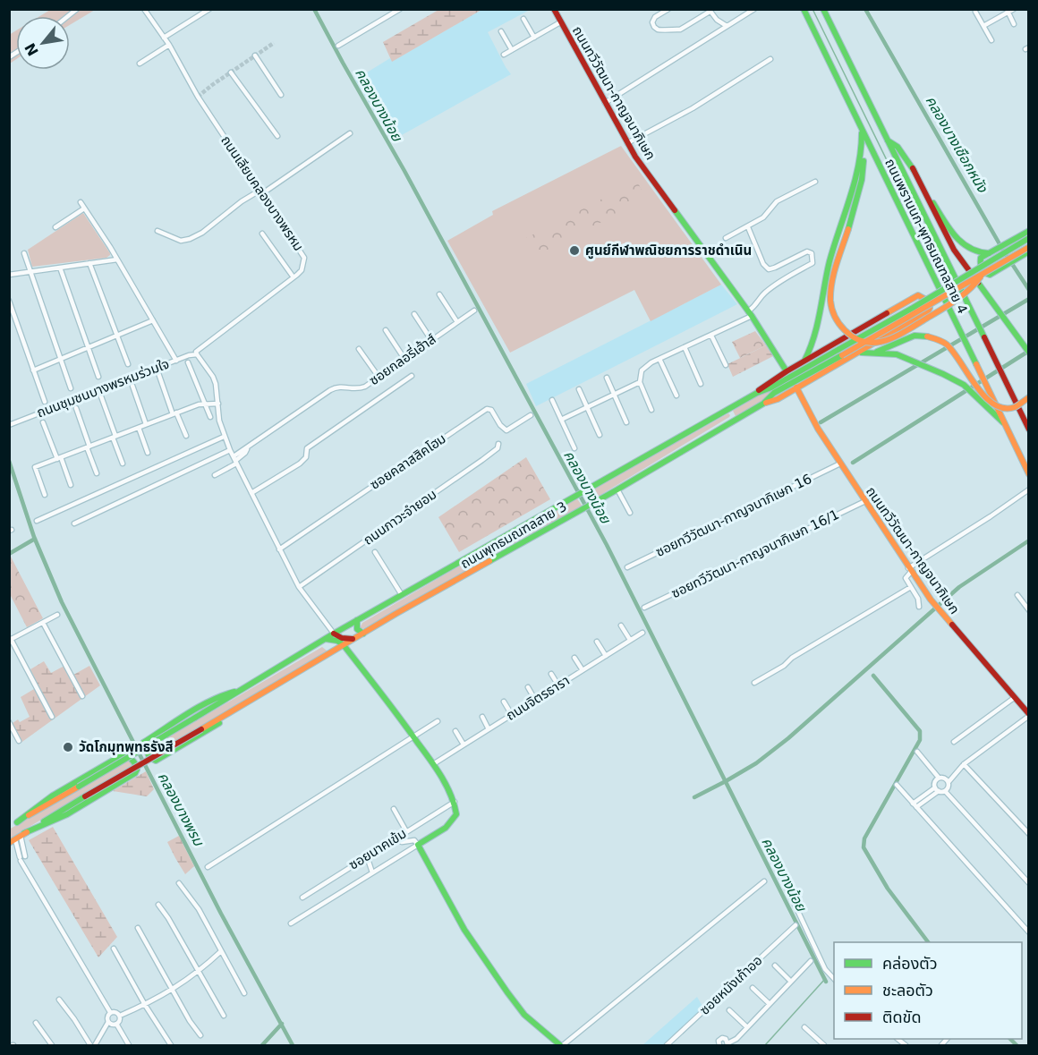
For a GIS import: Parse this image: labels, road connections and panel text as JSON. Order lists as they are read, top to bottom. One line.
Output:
{"streets":{"main road":["ถนนทวีวัฒนา-กาญจนาภิเษก","ถนนพรานนก-พุทธมณฑลสาย 4","ถนนพุทธมณฑลสาย 3"],"street":["ถนนเลียบคลองบางพรหม","ซอยกลอรี่เฮ้าส์","ถนนชุมชนบางพรหมร่วมใจ","ซอยคลาสสิคโฮม","ซอยทวีวัฒนา-กาญจนาภิเษก 16","ถนนภาวะจำยอม","ซอยทวีวัฒนา-กาญจนาภิเษก 16/1","ถนนจิตรธารา","ซอยนาคเข้ม","ซอยหนังเก้าออ"]},"crossings":[["ถนนทวีวัฒนา-กาญจนาภิเษก","ซอยทวีวัฒนา-กาญจนาภิเษก 16"],["ถนนทวีวัฒนา-กาญจนาภิเษก","ซอยทวีวัฒนา-กาญจนาภิเษก 16/1"]],"water":["คลองบางน้อย","คลองบางเชือกหนัง","คลองบางพรม"],"places":["ศูนย์กีฬาพณิชยการราชดำเนิน","วัดโกมุทพุทธรังสี"],"legend":["คล่องตัว","ชะลอตัว","ติดขัด"],"north":"bottom left"}
